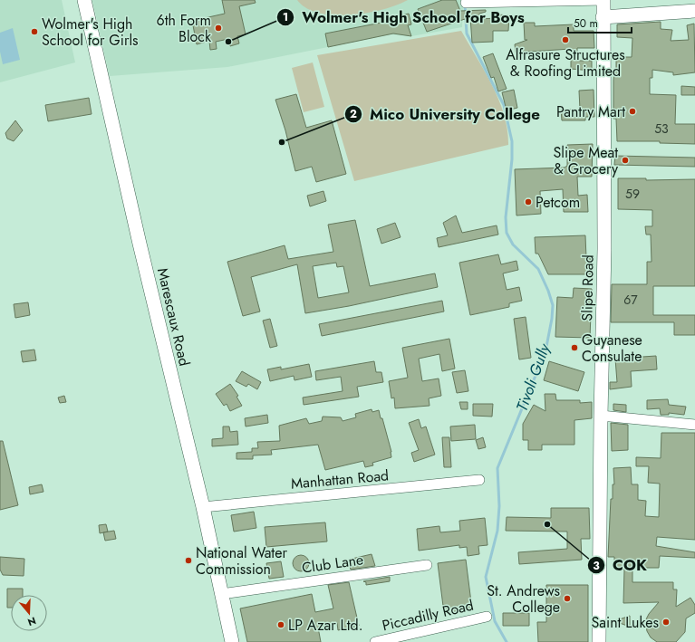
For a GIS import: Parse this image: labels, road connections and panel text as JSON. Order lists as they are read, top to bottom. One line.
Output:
{"streets":{"main road":["Slipe Road","Marescaux Road"],"street":["Manhattan Road","Club Lane","Piccadilly Road"]},"crossings":[["Marescaux Road","Manhattan Road"],["Marescaux Road","Club Lane"]],"water":["Tivoli Gully"],"places":["6th Form Block","Wolmer's High School for Girls","Alfrasure Structures & Roofing Limited","Wolmer's High School for Boys","Pantry Mart","Mico University College","Slipe Meat & Grocery","Petcom","Guyanese Consulate","COK","National Water Commission","St. Andrews College","Saint Lukes","LP Azar Ltd."],"house_numbers":["53","59","67"],"scale_bar":"50 m","north":"bottom"}
